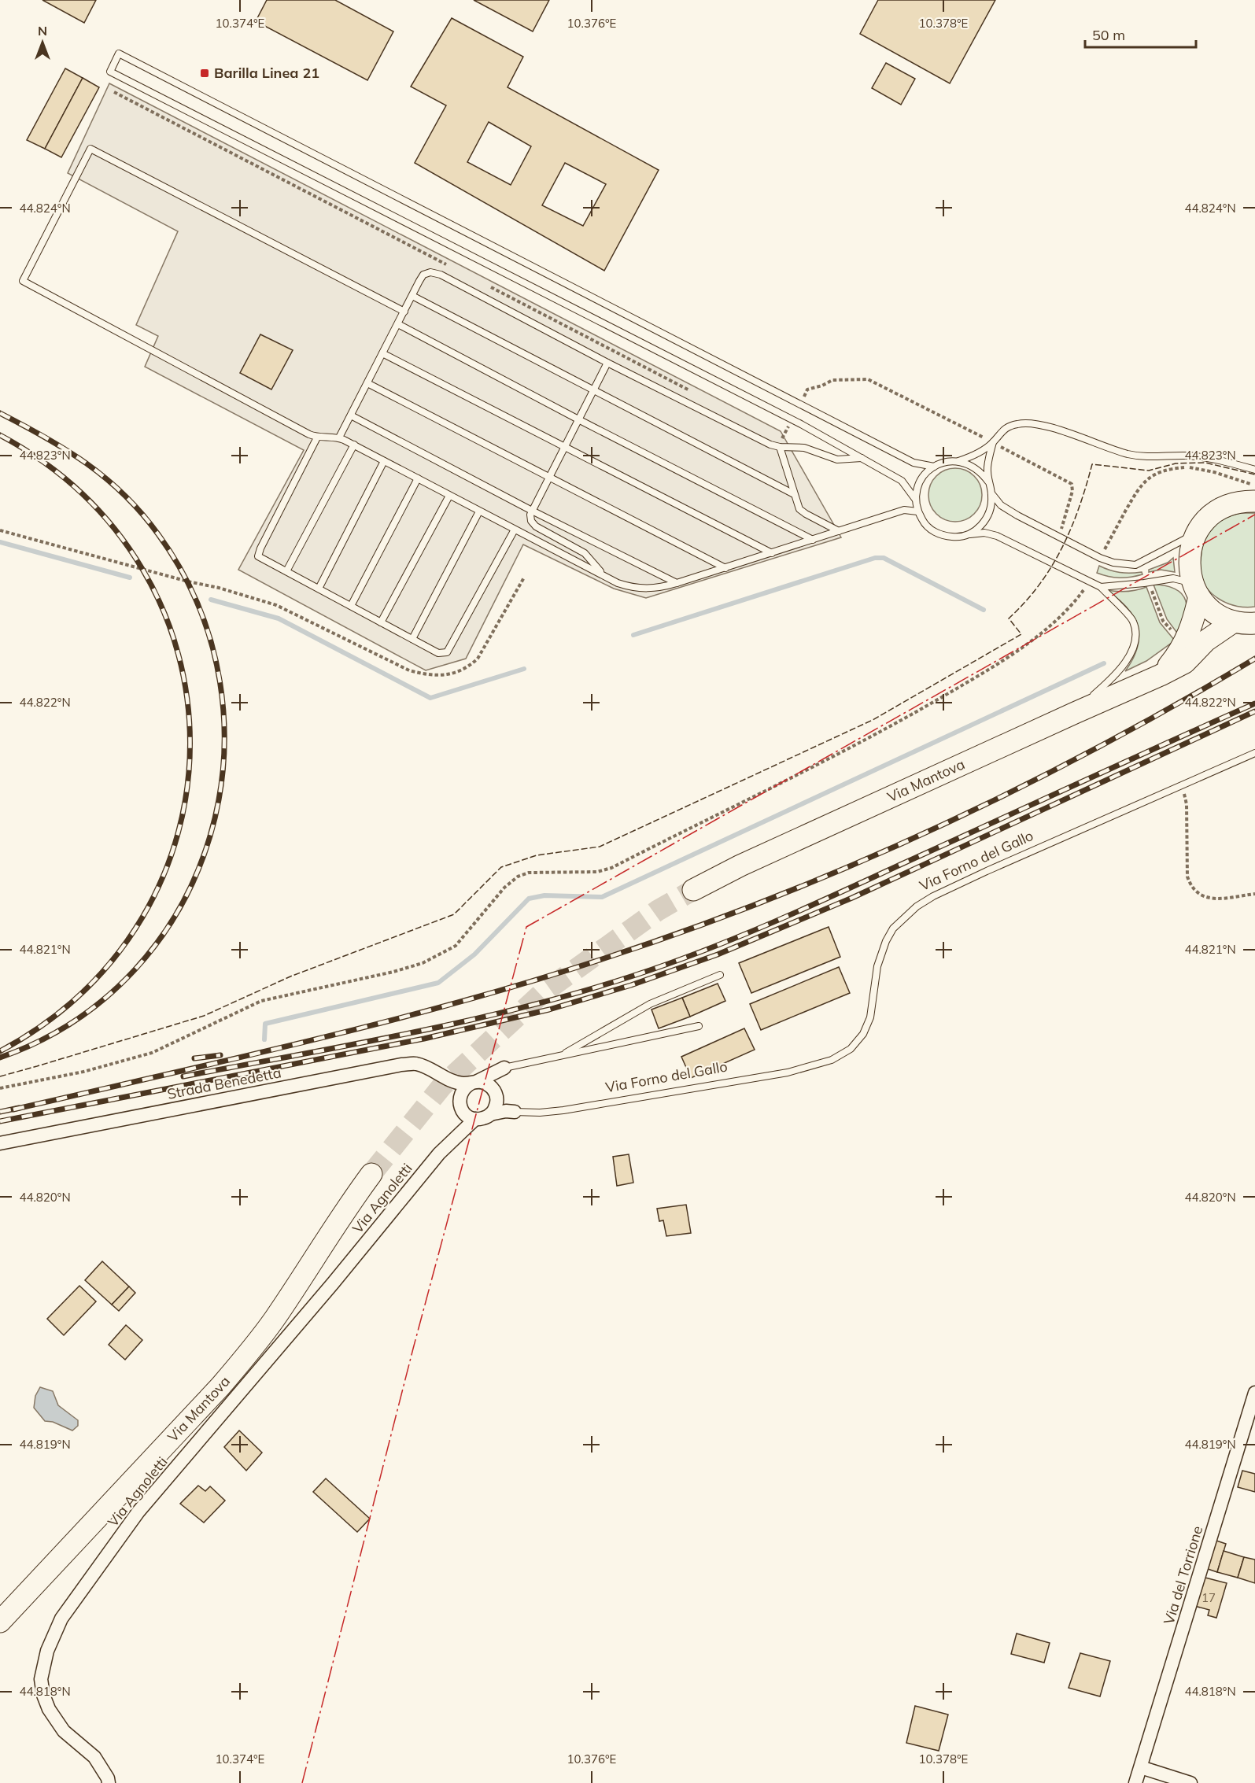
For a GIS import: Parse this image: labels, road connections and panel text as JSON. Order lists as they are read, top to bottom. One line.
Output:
{"streets":{"main road":["Via Mantova"],"street":["Via Forno del Gallo","Strada Benedetta","Via Agnoletti","Via del Torrione"]},"crossings":[["Via Forno del Gallo","Strada Benedetta"],["Via Forno del Gallo","Via Agnoletti"],["Strada Benedetta","Via Agnoletti"]],"places":{"transit":["Barilla Linea 21"]},"house_numbers":["17"],"scale_bar":"50 m","north":"top","coordinates":["10.374°E","10.376°E","10.378°E","44.824°N","44.823°N","44.822°N","44.821°N","44.820°N","44.819°N","44.818°N"]}
